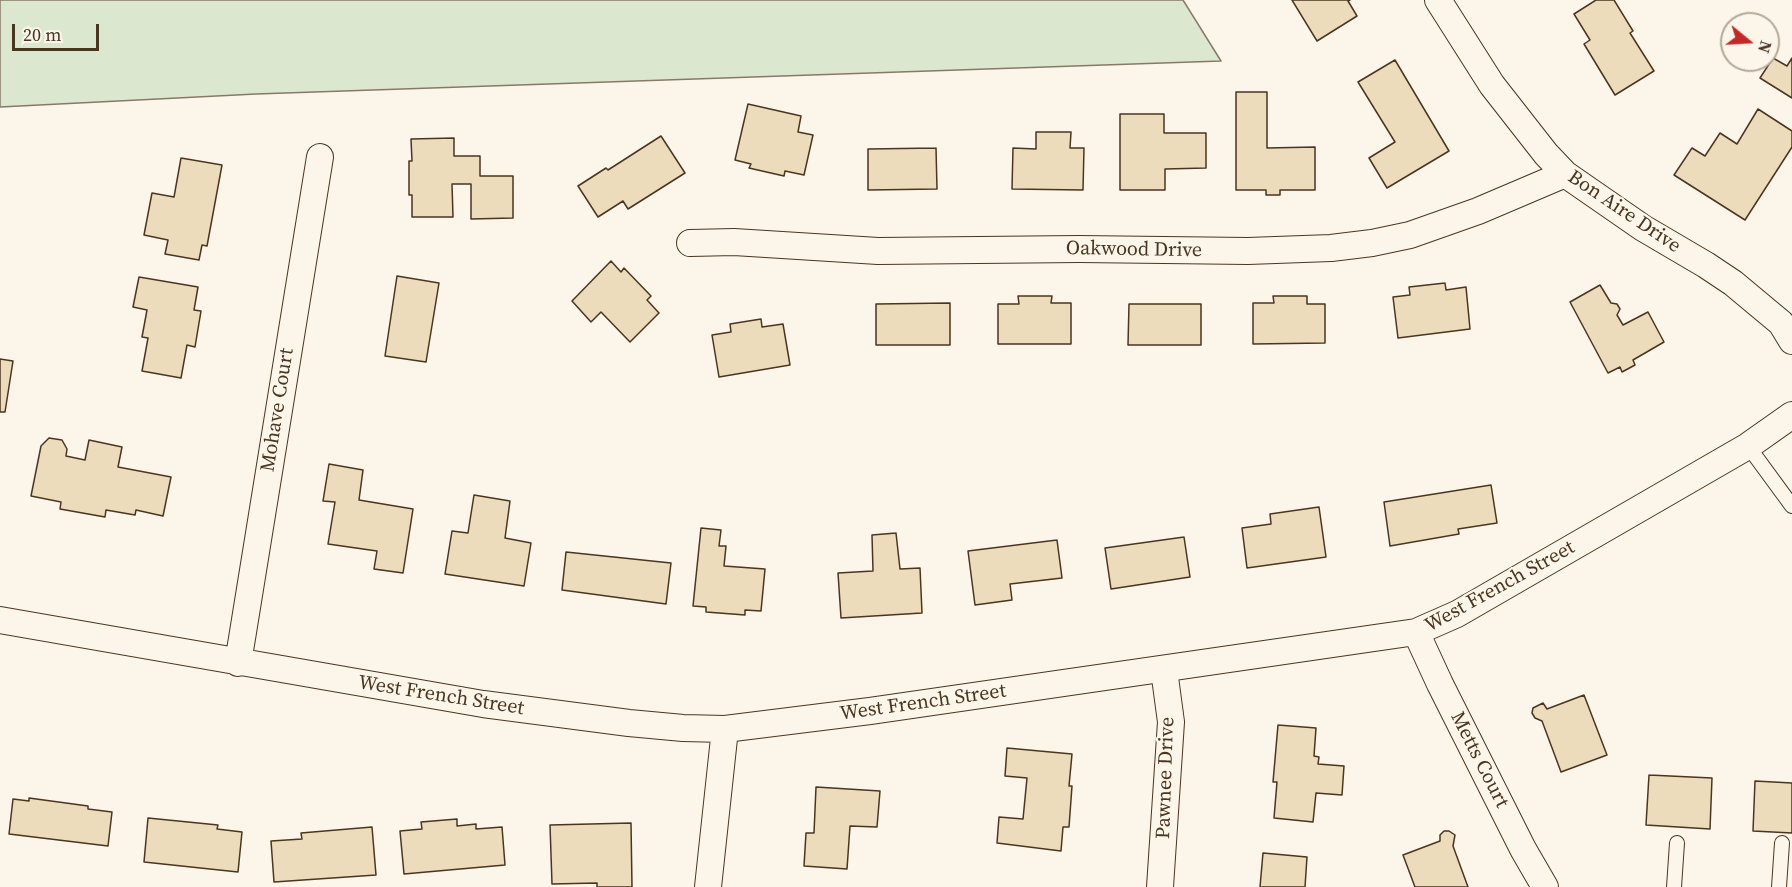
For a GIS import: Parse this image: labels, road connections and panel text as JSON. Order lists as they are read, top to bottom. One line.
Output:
{"streets":{"street":["Bon Aire Drive","Oakwood Drive","Mohave Court","West French Street","Metts Court","Pawnee Drive"]},"crossings":[["Bon Aire Drive","Oakwood Drive"],["Mohave Court","West French Street"],["West French Street","Metts Court"],["West French Street","Pawnee Drive"]],"scale_bar":"20 m","north":"right"}
